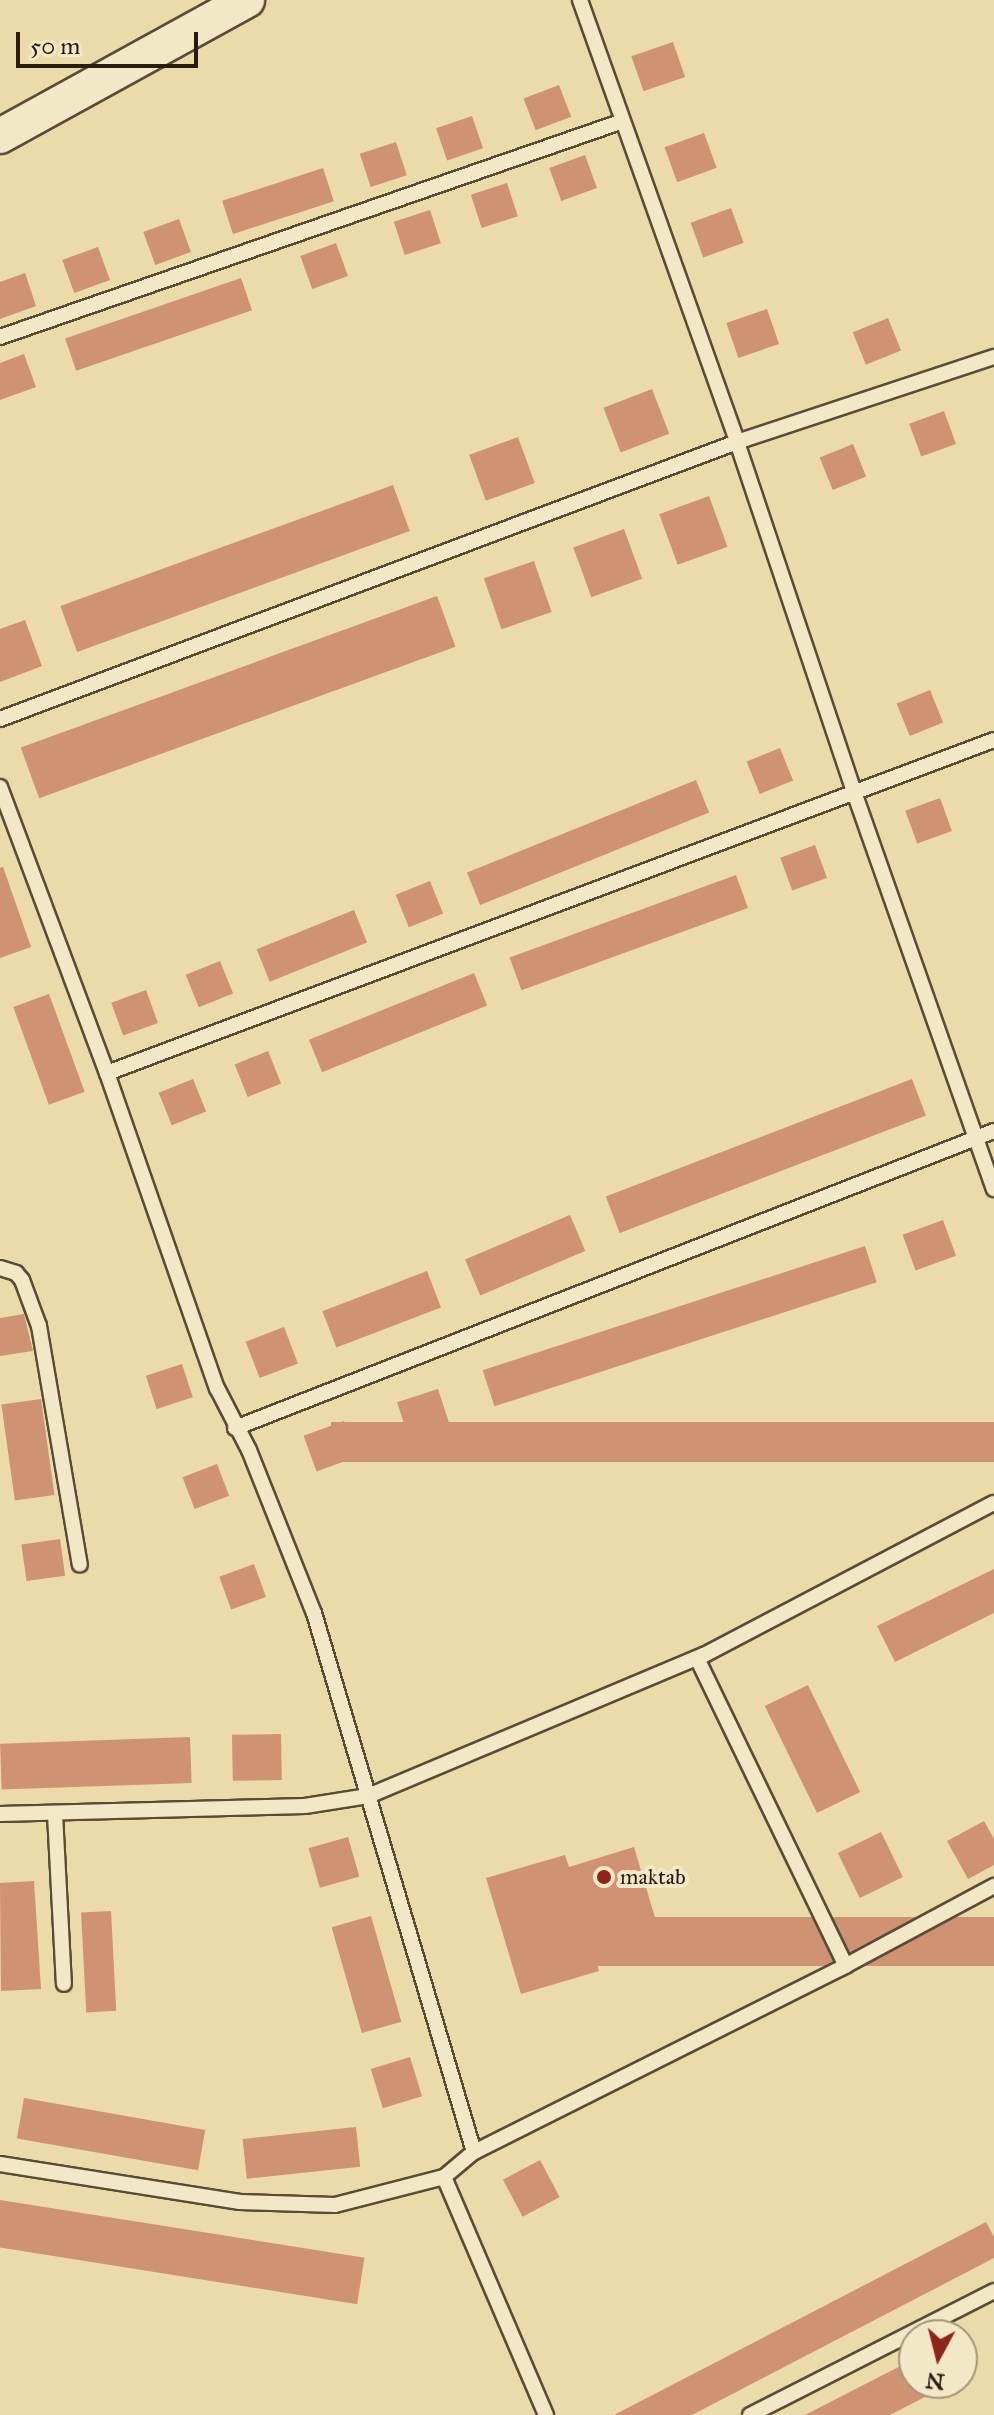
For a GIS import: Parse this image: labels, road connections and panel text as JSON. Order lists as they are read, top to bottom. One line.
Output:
{"places":["maktab"],"scale_bar":"50 m","north":"bottom"}
